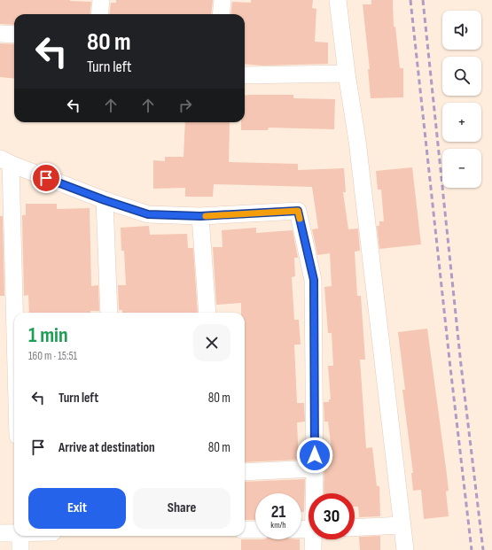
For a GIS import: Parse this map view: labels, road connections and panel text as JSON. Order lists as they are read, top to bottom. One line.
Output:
{"page":{"map_buttons":["+","−"],"turn":["80 m","Turn left"],"heading":["1 min","160 m · 15:51"],"list":[{"name":"Turn left","value":"80 m"},{"name":"Arrive at destination","value":"80 m"}],"buttons":["Exit","Share"],"speed":"21 km/h","limit":"30"}}
